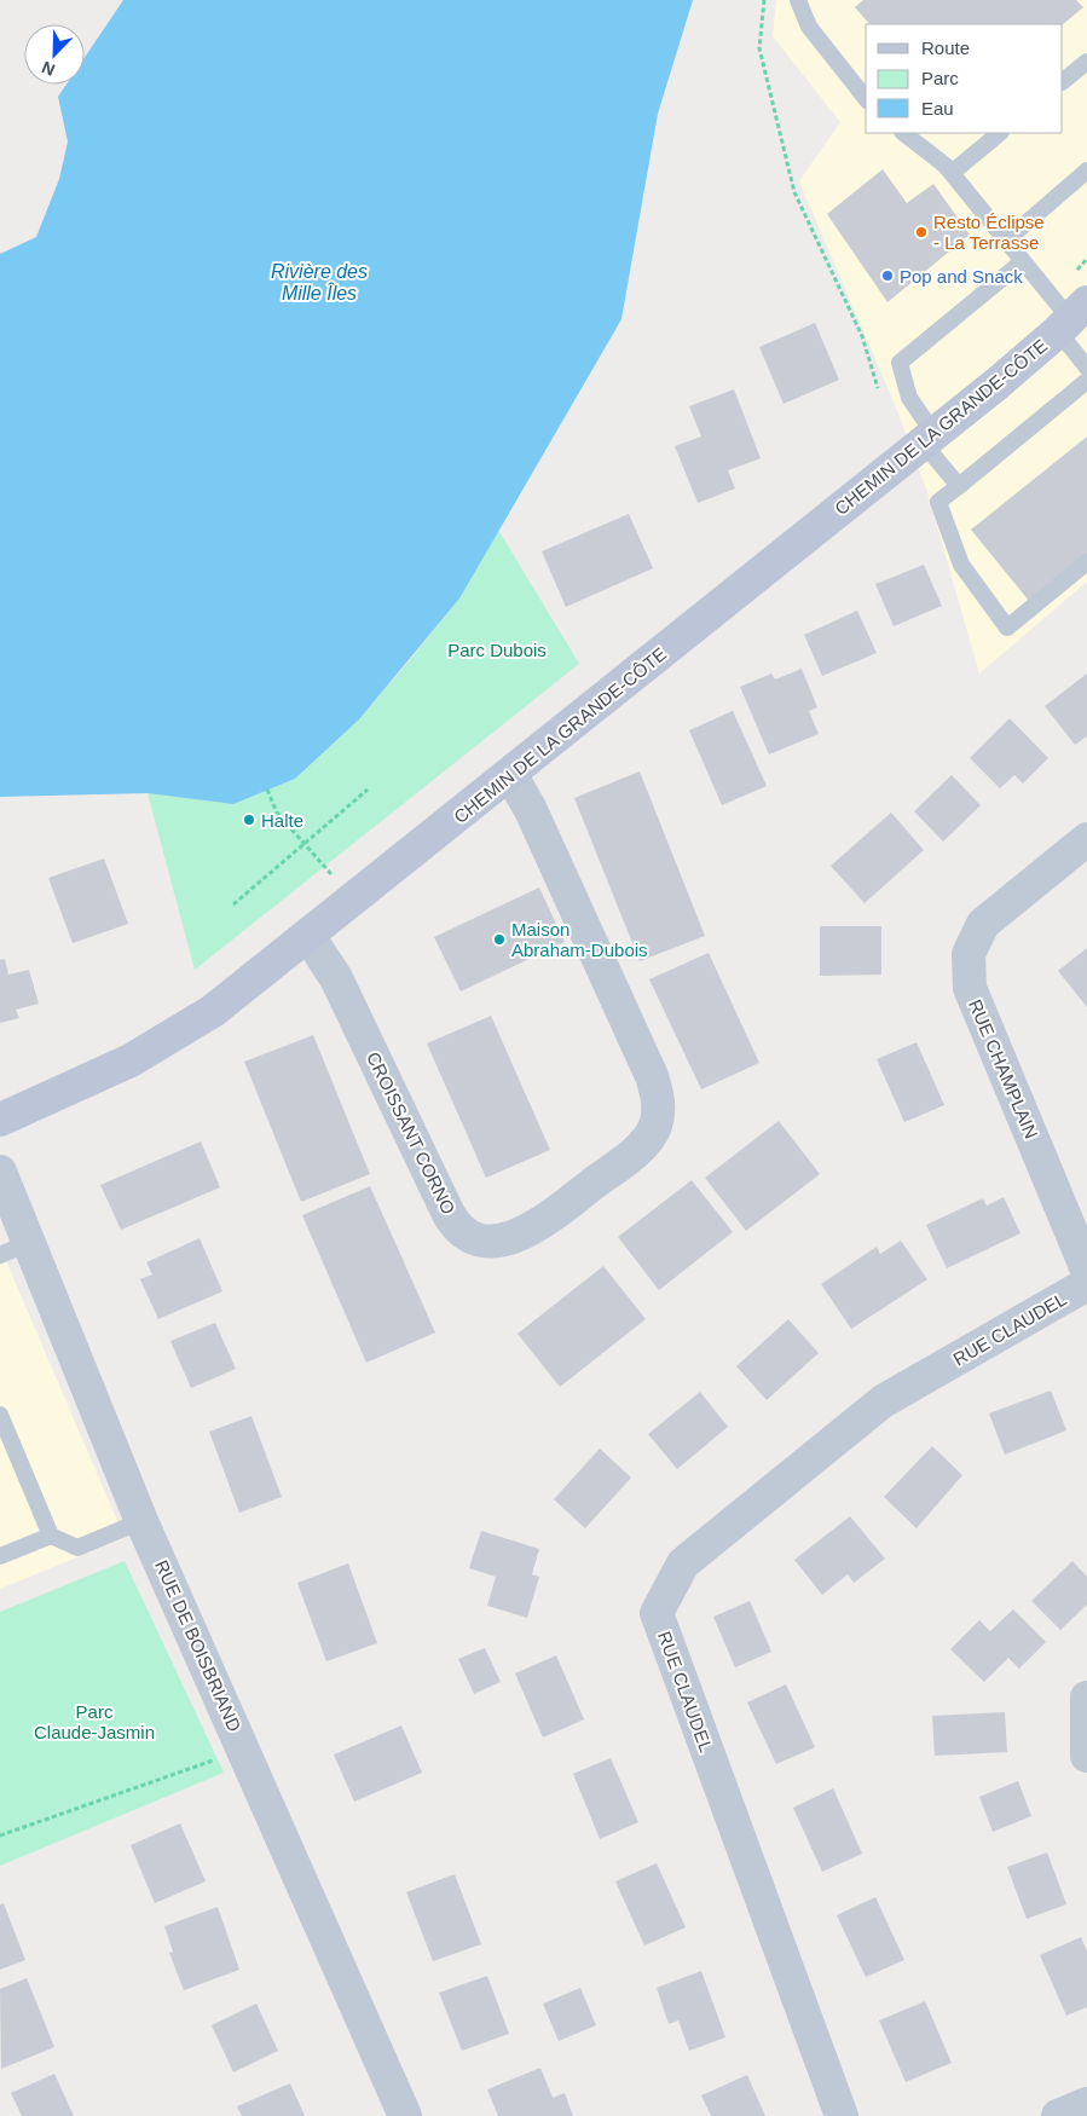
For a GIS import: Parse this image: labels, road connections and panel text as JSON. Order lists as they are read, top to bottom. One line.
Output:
{"streets":{"main road":["CHEMIN DE LA GRANDE-CÔTE"],"street":["RUE CHAMPLAIN","CROISSANT CORNO","RUE CLAUDEL","RUE DE BOISBRIAND"]},"crossings":[["CHEMIN DE LA GRANDE-CÔTE","CROISSANT CORNO"]],"water":["Rivière des Mille Îles"],"parks":["Parc Dubois","Parc Claude-Jasmin"],"places":["Resto Éclipse - La Terrasse","Pop and Snack","Halte","Maison Abraham-Dubois"],"legend":["Route","Parc","Eau"],"north":"bottom left"}
